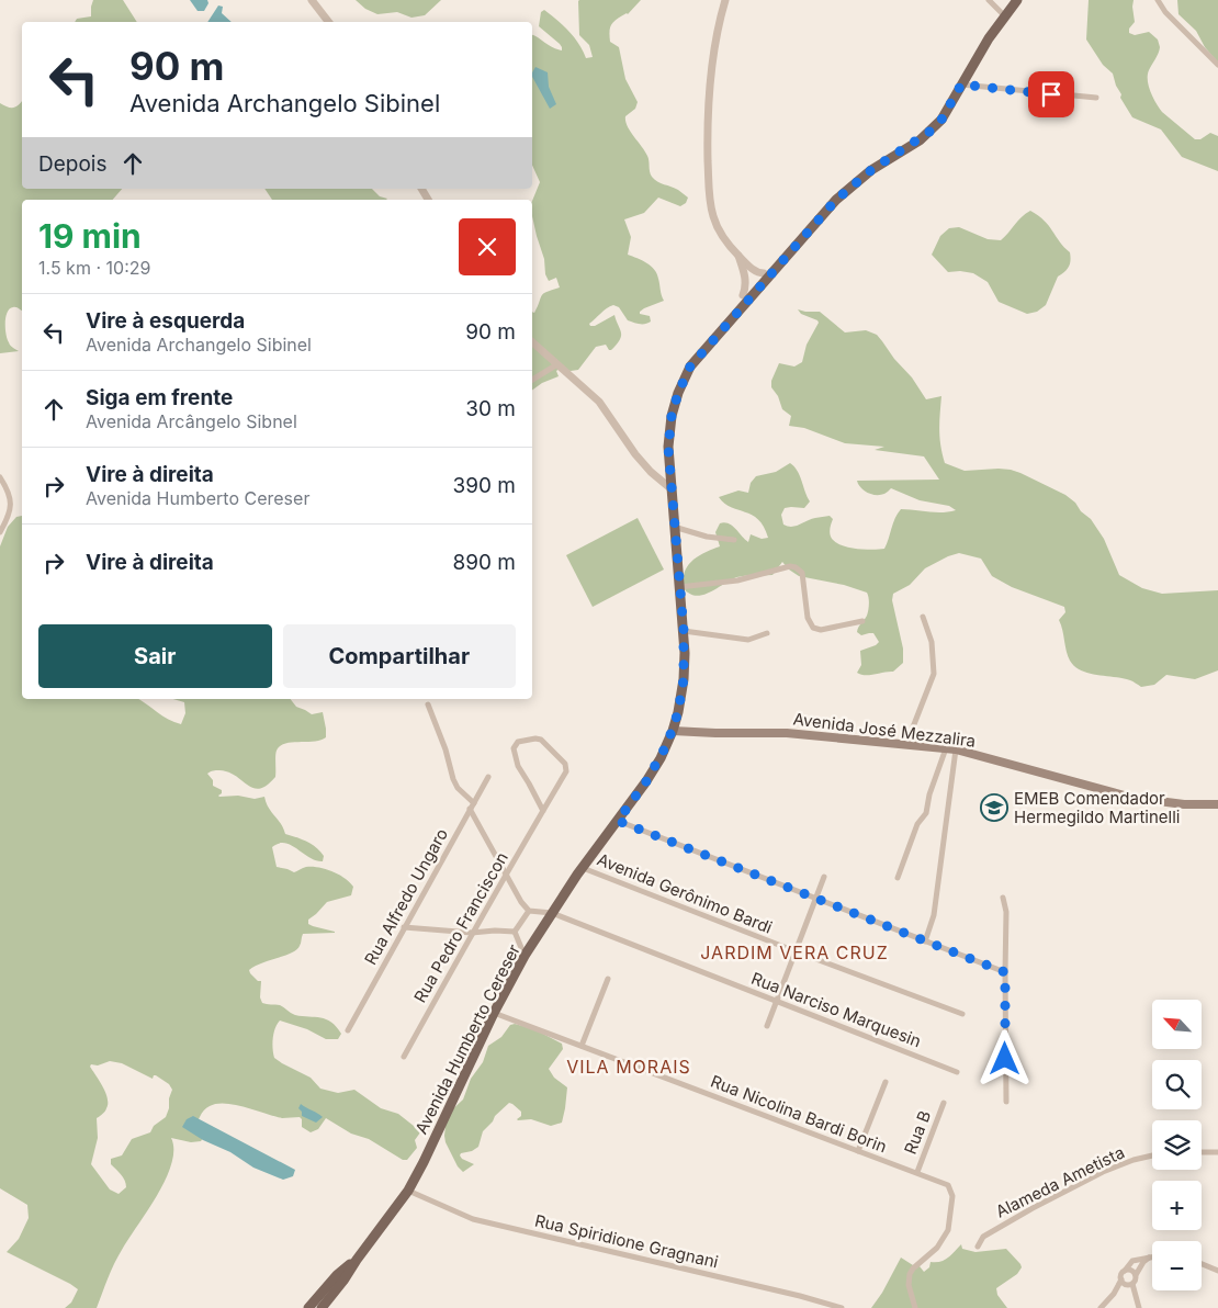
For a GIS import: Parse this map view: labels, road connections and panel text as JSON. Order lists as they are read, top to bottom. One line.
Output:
{"streets":{"main road":["Avenida José Mezzalira","Avenida Humberto Cereser"],"street":["Avenida Gerônimo Bardi","Rua Alfredo Ungaro","Rua Pedro Franciscon","Rua Narciso Marquesin","Rua Nicolina Bardi Borin","Rua B","Alameda Ametista","Rua Spiridione Gragnani"]},"crossings":[["Avenida José Mezzalira","Avenida Humberto Cereser"],["Avenida Gerônimo Bardi","Avenida Humberto Cereser"],["Rua Narciso Marquesin","Avenida Humberto Cereser"],["Avenida Humberto Cereser","Rua Nicolina Bardi Borin"],["Avenida Humberto Cereser","Rua Spiridione Gragnani"],["Rua Nicolina Bardi Borin","Rua B"]],"districts":["JARDIM VERA CRUZ","VILA MORAIS"],"places":{"school or university":["EMEB Comendador Hermegildo Martinelli"]},"north":"top left","page":{"turn":["90 m","Avenida Archangelo Sibinel"],"then":"Depois","heading":["19 min","1.5 km · 10:29"],"list":[{"name":"Vire à esquerda","note":"Avenida Archangelo Sibinel","value":"90 m"},{"name":"Siga em frente","note":"Avenida Arcângelo Sibnel","value":"30 m"},{"name":"Vire à direita","note":"Avenida Humberto Cereser","value":"390 m"},{"name":"Vire à direita","value":"890 m"}],"buttons":["Sair","Compartilhar"],"map_buttons":["+","−"]}}
